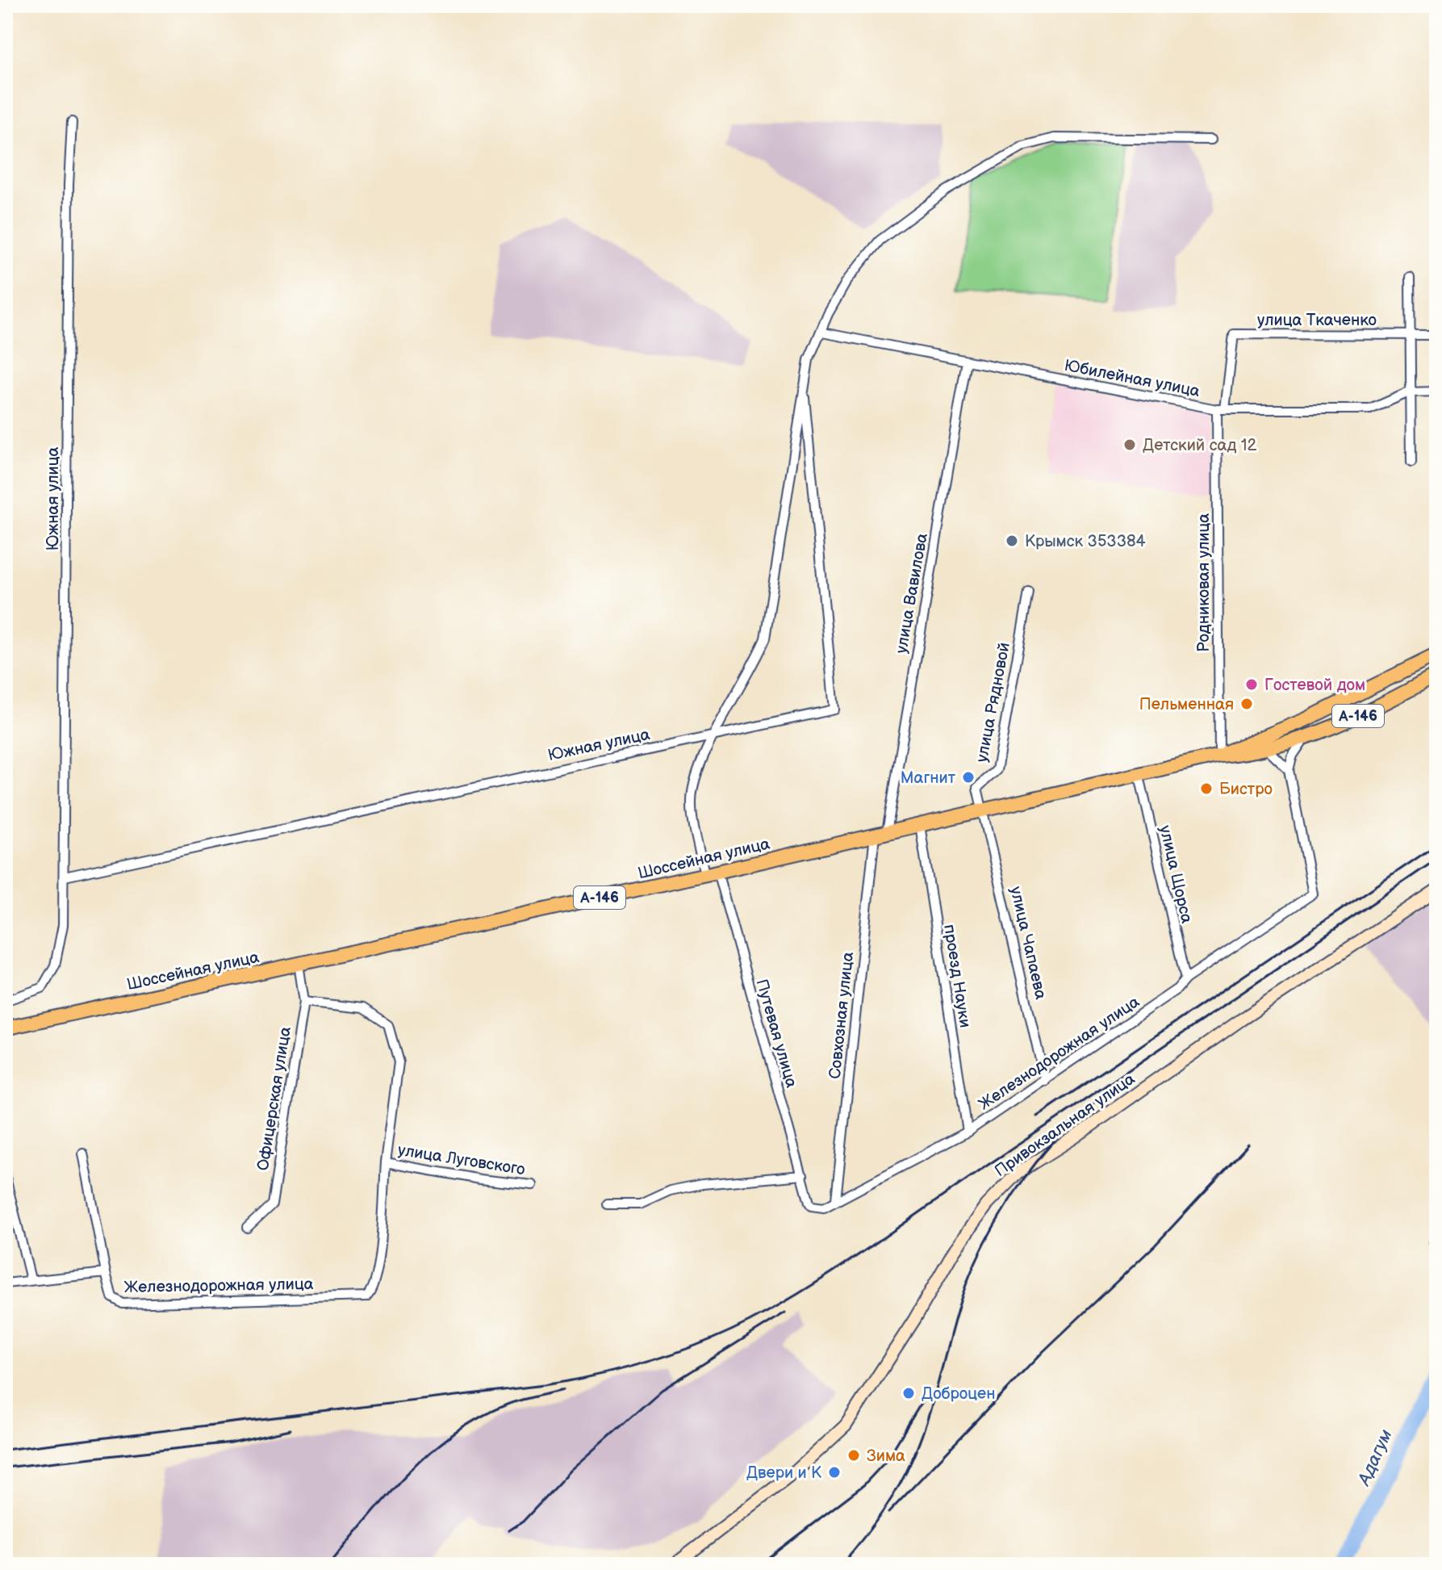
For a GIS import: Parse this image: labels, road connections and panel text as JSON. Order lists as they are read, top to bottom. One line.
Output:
{"streets":{"highway":["А-146","Шоссейная улица"],"main road":["Привокзальная улица"],"street":["улица Ткаченко","Юбилейная улица","Южная улица","Родниковая улица","улица Вавилова","улица Рядновой","улица Щорса","улица Чапаева","проезд Науки","Совхозная улица","Путевая улица","Железнодорожная улица","Офицерская улица","улица Луговского"]},"crossings":[["улица Ткаченко","Юбилейная улица"],["улица Ткаченко","Родниковая улица"],["Юбилейная улица","Родниковая улица"],["Юбилейная улица","улица Вавилова"],["Южная улица","Путевая улица"],["Родниковая улица","А-146"],["Родниковая улица","Шоссейная улица"],["улица Вавилова","Шоссейная улица"],["улица Вавилова","Совхозная улица"],["улица Рядновой","Шоссейная улица"],["улица Рядновой","улица Чапаева"],["А-146","Шоссейная улица"],["Шоссейная улица","улица Щорса"],["Шоссейная улица","улица Чапаева"],["Шоссейная улица","проезд Науки"],["Шоссейная улица","Совхозная улица"],["Шоссейная улица","Путевая улица"],["Шоссейная улица","Офицерская улица"],["улица Щорса","Железнодорожная улица"],["улица Чапаева","Железнодорожная улица"],["проезд Науки","Железнодорожная улица"],["Совхозная улица","Железнодорожная улица"],["Путевая улица","Железнодорожная улица"],["Железнодорожная улица","улица Луговского"],["Офицерская улица","улица Луговского"]],"water":["Адагум"],"places":["Детский сад 12","Крымск 353384","Гостевой дом","Пельменная","Магнит","Бистро","Доброцен","Зима","Двери и К"]}
